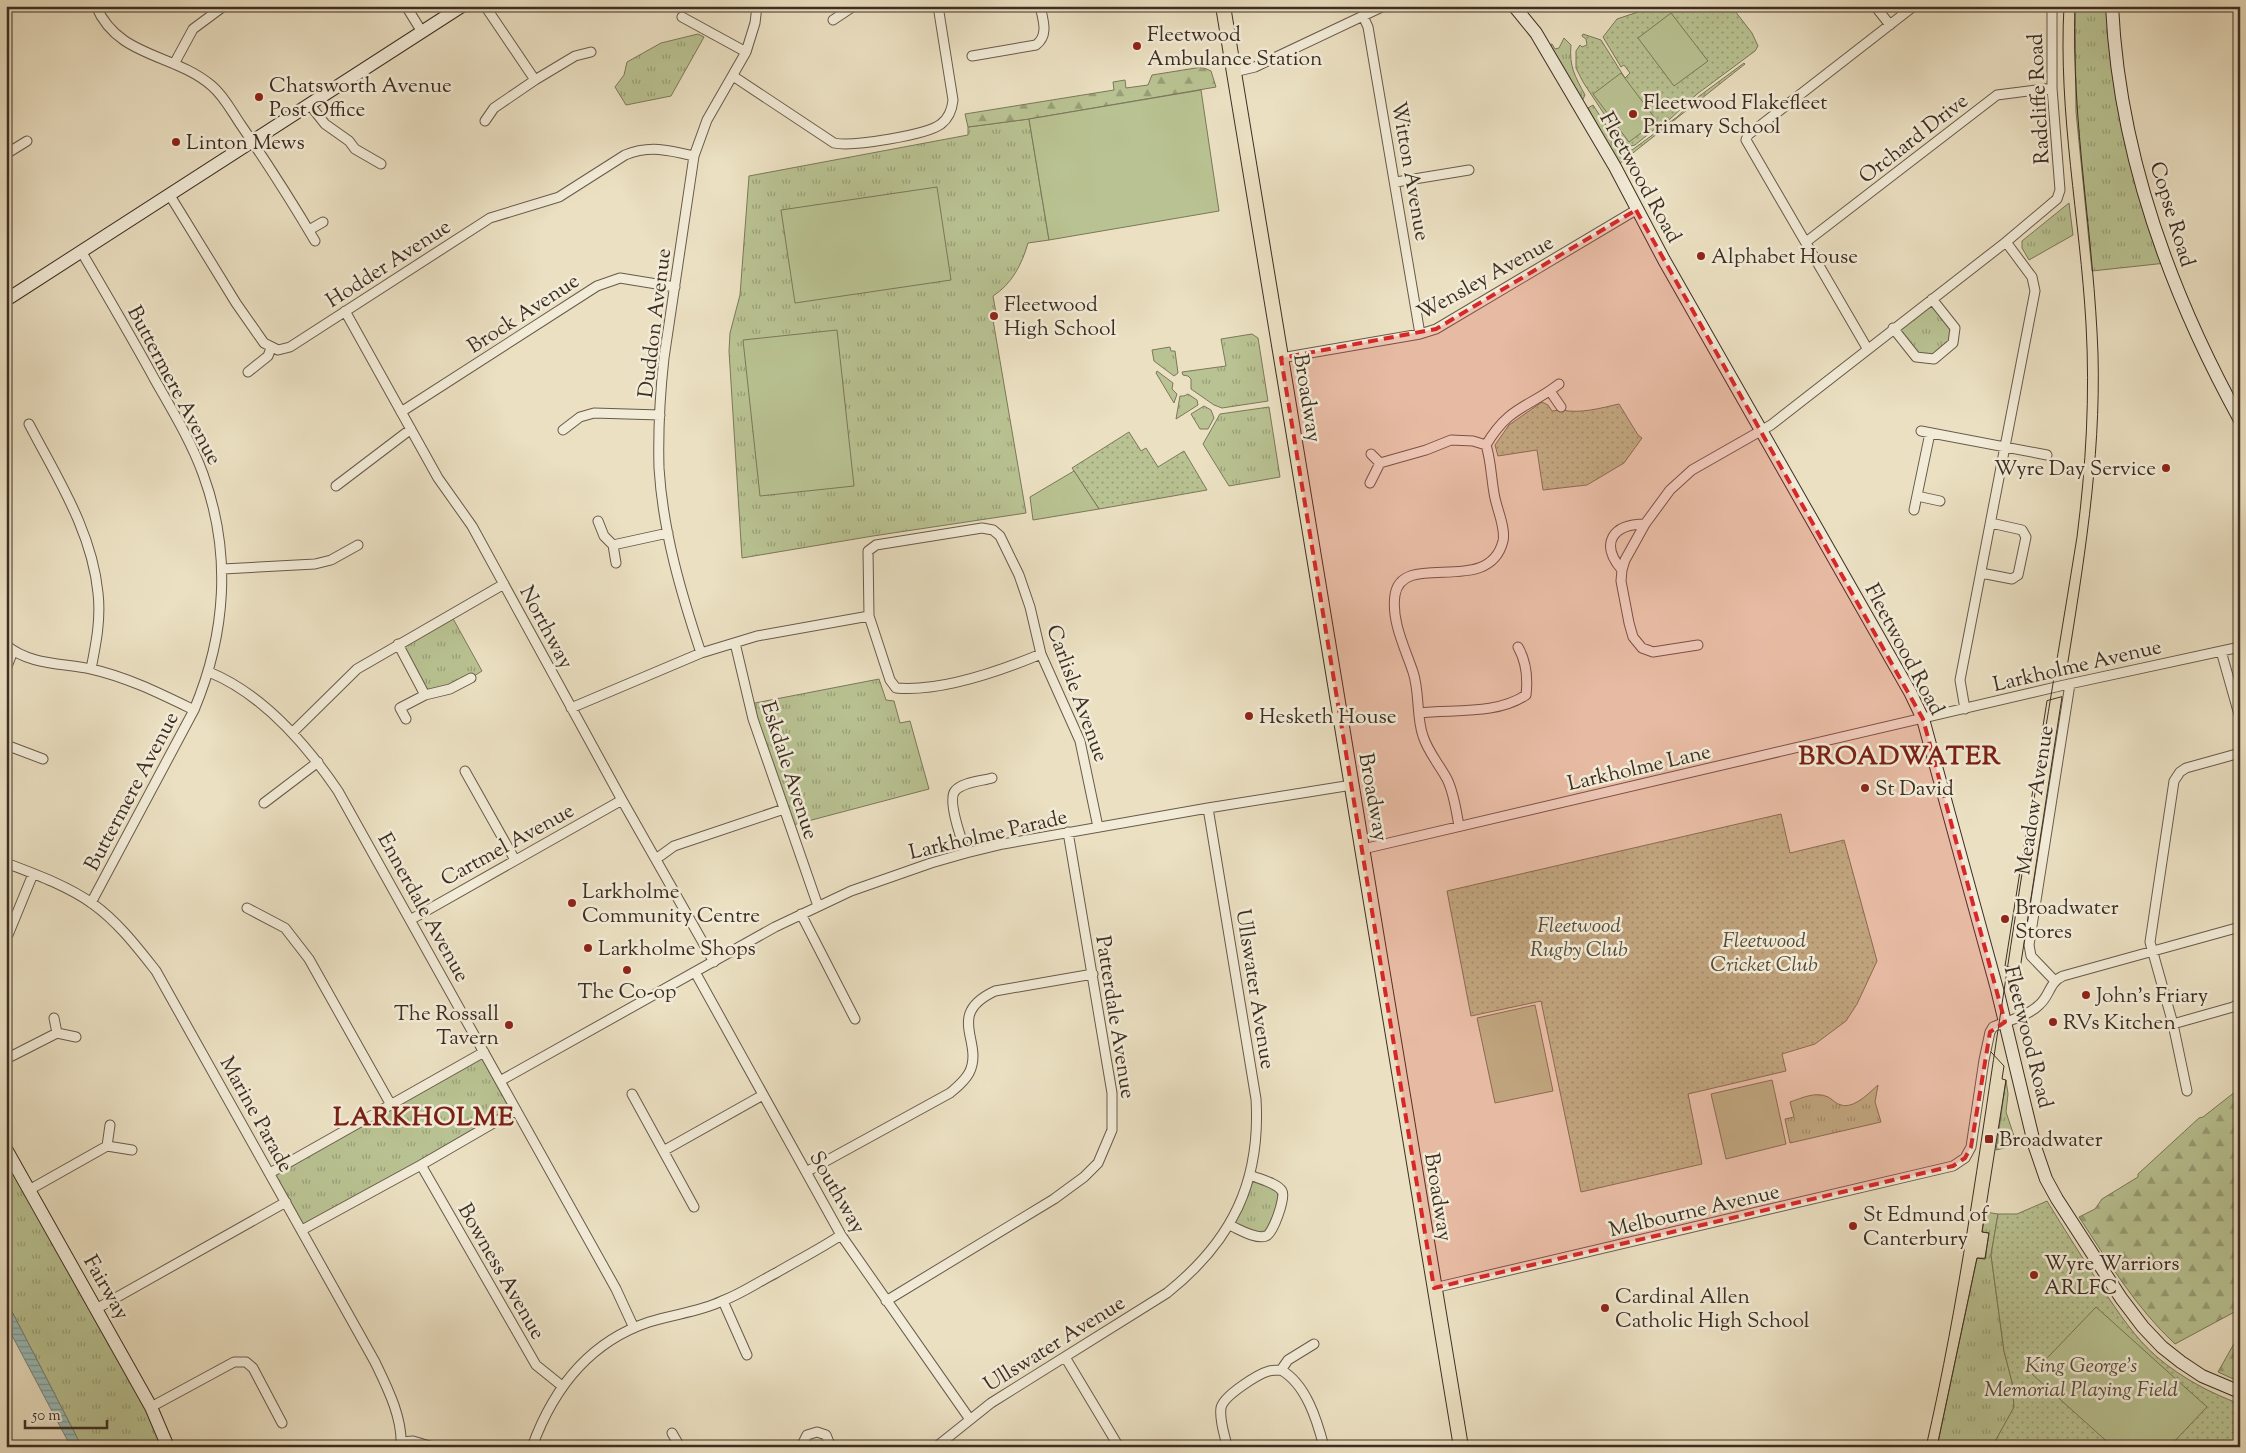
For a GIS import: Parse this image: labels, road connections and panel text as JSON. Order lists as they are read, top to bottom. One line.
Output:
{"streets":{"main road":["Broadway"],"street":["Radcliffe Road","Orchard Drive","Witton Avenue","Fleetwood Road","Copse Road","Hodder Avenue","Wensley Avenue","Brock Avenue","Duddon Avenue","Buttermere Avenue","Northway","Larkholme Avenue","Carlisle Avenue","Larkholme Lane","Eskdale Avenue","Meadow Avenue","Larkholme Parade","Cartmel Avenue","Ennerdale Avenue","Ullswater Avenue","Patterdale Avenue","Marine Parade","Southway","Melbourne Avenue","Bowness Avenue","Fairway"]},"crossings":[["Radcliffe Road","Orchard Drive"],["Witton Avenue","Wensley Avenue"],["Fleetwood Road","Wensley Avenue"],["Fleetwood Road","Larkholme Avenue"],["Fleetwood Road","Larkholme Lane"],["Fleetwood Road","Melbourne Avenue"],["Hodder Avenue","Duddon Avenue"],["Hodder Avenue","Northway"],["Wensley Avenue","Broadway"],["Brock Avenue","Duddon Avenue"],["Brock Avenue","Northway"],["Buttermere Avenue","Ennerdale Avenue"],["Buttermere Avenue","Marine Parade"],["Broadway","Larkholme Lane"],["Broadway","Larkholme Parade"],["Broadway","Melbourne Avenue"],["Northway","Larkholme Parade"],["Northway","Cartmel Avenue"],["Larkholme Avenue","Larkholme Lane"],["Larkholme Avenue","Meadow Avenue"],["Carlisle Avenue","Larkholme Parade"],["Eskdale Avenue","Larkholme Parade"],["Larkholme Parade","Ennerdale Avenue"],["Larkholme Parade","Ullswater Avenue"],["Larkholme Parade","Patterdale Avenue"],["Larkholme Parade","Southway"],["Cartmel Avenue","Ennerdale Avenue"],["Ullswater Avenue","Southway"],["Patterdale Avenue","Southway"]],"districts":["BROADWATER","LARKHOLME"],"parks":["Fleetwood Rugby Club","Fleetwood Cricket Club","King George's Memorial Playing Field"],"places":{"other":["Fleetwood Ambulance Station","Chatsworth Avenue Post Office","Fleetwood Flakefleet Primary School","Linton Mews","Alphabet House","Fleetwood High School","Wyre Day Service","Hesketh House","St David","Larkholme Community Centre","Broadwater Stores","Larkholme Shops","The Co-op","John's Friary","RVs Kitchen","The Rossall Tavern","St Edmund of Canterbury","Wyre Warriors ARLFC","Cardinal Allen Catholic High School"],"transit":["Broadwater"]},"scale_bar":"50 m"}
